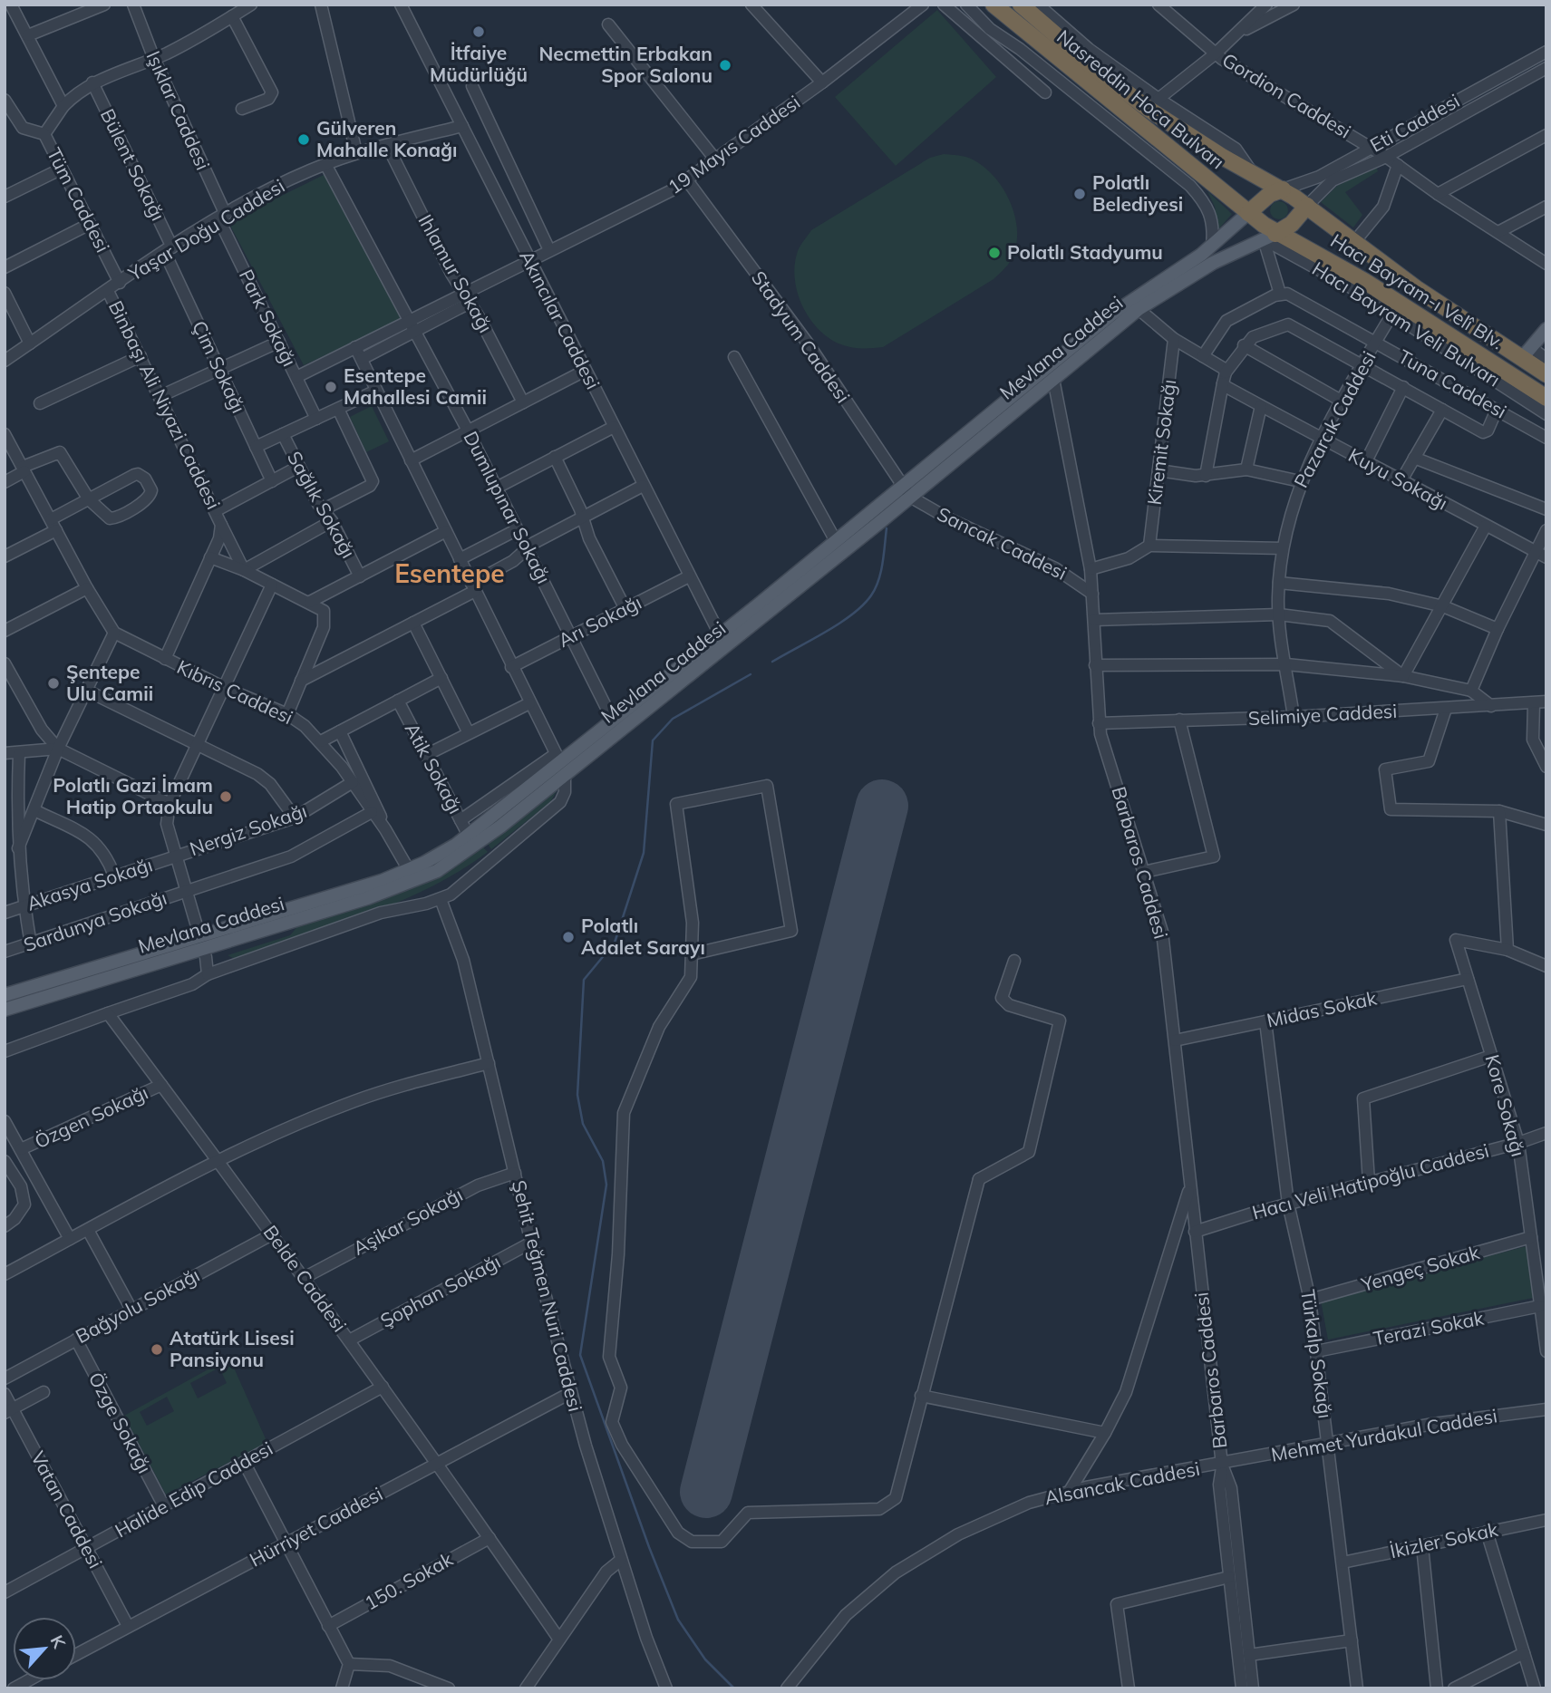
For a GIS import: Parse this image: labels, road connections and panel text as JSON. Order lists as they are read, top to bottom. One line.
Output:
{"streets":{"highway":["Nasreddin Hoca Bulvarı","Hacı Bayram-ı Velî Blv."],"main road":["Mevlana Caddesi"],"street":["Gordion Caddesi","Işıklar Caddesi","Eti Caddesi","19 Mayıs Caddesi","Bülent Sokağı","Tüm Caddesi","Yaşar Doğu Caddesi","Ihlamur Sokağı","Park Sokağı","Akıncılar Caddesi","Hacı Bayram Veli Bulvarı","Stadyum Caddesi","Çim Sokağı","Tuna Caddesi","Binbaşı Ali Niyazi Caddesi","Pazarcık Caddesi","Kiremit Sokağı","Kuyu Sokağı","Sağlık Sokağı","Dumlupınar Sokağı","Sancak Caddesi","Arı Sokağı","Kıbrıs Caddesi","Selimiye Caddesi","Atik Sokağı","Nergiz Sokağı","Barbaros Caddesi","Akasya Sokağı","Sardunya Sokağı","Midas Sokak","Kore Sokağı","Özgen Sokağı","Hacı Veli Hatipoğlu Caddesi","Aşikar Sokağı","Yengeç Sokak","Belde Caddesi","Şophan Sokağı","Şehit Teğmen Nuri Caddesi","Bağyolu Sokağı","Terazi Sokak","Türkalp Sokağı","Özge Sokağı","Mehmet Yurdakul Caddesi","Alsancak Caddesi","Halide Edip Caddesi","Vatan Caddesi","Hürriyet Caddesi","İkizler Sokak","150. Sokak"]},"crossings":[["Gordion Caddesi","Eti Caddesi"],["Nasreddin Hoca Bulvarı","Eti Caddesi"],["Nasreddin Hoca Bulvarı","Hacı Bayram-ı Velî Blv."],["Nasreddin Hoca Bulvarı","Mevlana Caddesi"],["Işıklar Caddesi","Yaşar Doğu Caddesi"],["Işıklar Caddesi","Park Sokağı"],["Eti Caddesi","Hacı Bayram-ı Velî Blv."],["19 Mayıs Caddesi","Ihlamur Sokağı"],["19 Mayıs Caddesi","Akıncılar Caddesi"],["19 Mayıs Caddesi","Stadyum Caddesi"],["19 Mayıs Caddesi","Dumlupınar Sokağı"],["Bülent Sokağı","Yaşar Doğu Caddesi"],["Bülent Sokağı","Çim Sokağı"],["Tüm Caddesi","Yaşar Doğu Caddesi"],["Yaşar Doğu Caddesi","Ihlamur Sokağı"],["Yaşar Doğu Caddesi","Park Sokağı"],["Yaşar Doğu Caddesi","Akıncılar Caddesi"],["Yaşar Doğu Caddesi","Çim Sokağı"],["Yaşar Doğu Caddesi","Binbaşı Ali Niyazi Caddesi"],["Yaşar Doğu Caddesi","Dumlupınar Sokağı"],["Hacı Bayram-ı Velî Blv.","Hacı Bayram Veli Bulvarı"],["Hacı Bayram-ı Velî Blv.","Mevlana Caddesi"],["Akıncılar Caddesi","Mevlana Caddesi"],["Akıncılar Caddesi","Arı Sokağı"],["Hacı Bayram Veli Bulvarı","Pazarcık Caddesi"],["Stadyum Caddesi","Mevlana Caddesi"],["Stadyum Caddesi","Sancak Caddesi"],["Mevlana Caddesi","Kuyu Sokağı"],["Mevlana Caddesi","Dumlupınar Sokağı"],["Mevlana Caddesi","Sancak Caddesi"],["Mevlana Caddesi","Kıbrıs Caddesi"],["Mevlana Caddesi","Atik Sokağı"],["Mevlana Caddesi","Barbaros Caddesi"],["Tuna Caddesi","Pazarcık Caddesi"],["Binbaşı Ali Niyazi Caddesi","Kıbrıs Caddesi"],["Pazarcık Caddesi","Kuyu Sokağı"],["Pazarcık Caddesi","Selimiye Caddesi"],["Kiremit Sokağı","Kuyu Sokağı"],["Dumlupınar Sokağı","Arı Sokağı"],["Sancak Caddesi","Barbaros Caddesi"],["Kıbrıs Caddesi","Nergiz Sokağı"],["Kıbrıs Caddesi","Sardunya Sokağı"],["Selimiye Caddesi","Barbaros Caddesi"],["Nergiz Sokağı","Akasya Sokağı"],["Barbaros Caddesi","Midas Sokak"],["Barbaros Caddesi","Hacı Veli Hatipoğlu Caddesi"],["Barbaros Caddesi","Mehmet Yurdakul Caddesi"],["Barbaros Caddesi","Alsancak Caddesi"],["Midas Sokak","Kore Sokağı"],["Midas Sokak","Türkalp Sokağı"],["Kore Sokağı","Hacı Veli Hatipoğlu Caddesi"],["Kore Sokağı","Yengeç Sokak"],["Kore Sokağı","Terazi Sokak"],["Özgen Sokağı","Belde Caddesi"],["Hacı Veli Hatipoğlu Caddesi","Türkalp Sokağı"],["Aşikar Sokağı","Belde Caddesi"],["Aşikar Sokağı","Şehit Teğmen Nuri Caddesi"],["Yengeç Sokak","Türkalp Sokağı"],["Belde Caddesi","Şophan Sokağı"],["Belde Caddesi","Bağyolu Sokağı"],["Belde Caddesi","Halide Edip Caddesi"],["Belde Caddesi","Hürriyet Caddesi"],["Belde Caddesi","150. Sokak"],["Şophan Sokağı","Şehit Teğmen Nuri Caddesi"],["Şehit Teğmen Nuri Caddesi","Hürriyet Caddesi"],["Bağyolu Sokağı","Özge Sokağı"],["Terazi Sokak","Türkalp Sokağı"],["Türkalp Sokağı","Mehmet Yurdakul Caddesi"],["Türkalp Sokağı","İkizler Sokak"],["Özge Sokağı","Halide Edip Caddesi"],["Mehmet Yurdakul Caddesi","Alsancak Caddesi"],["Halide Edip Caddesi","Vatan Caddesi"],["Vatan Caddesi","Hürriyet Caddesi"]],"districts":["Esentepe"],"places":["İtfaiye Müdürlüğü","Necmettin Erbakan Spor Salonu","Gülveren Mahalle Konağı","Polatlı Belediyesi","Polatlı Stadyumu","Esentepe Mahallesi Camii","Şentepe Ulu Camii","Polatlı Gazi İmam Hatip Ortaokulu","Polatlı Adalet Sarayı","Atatürk Lisesi Pansiyonu"],"north":"top right"}
